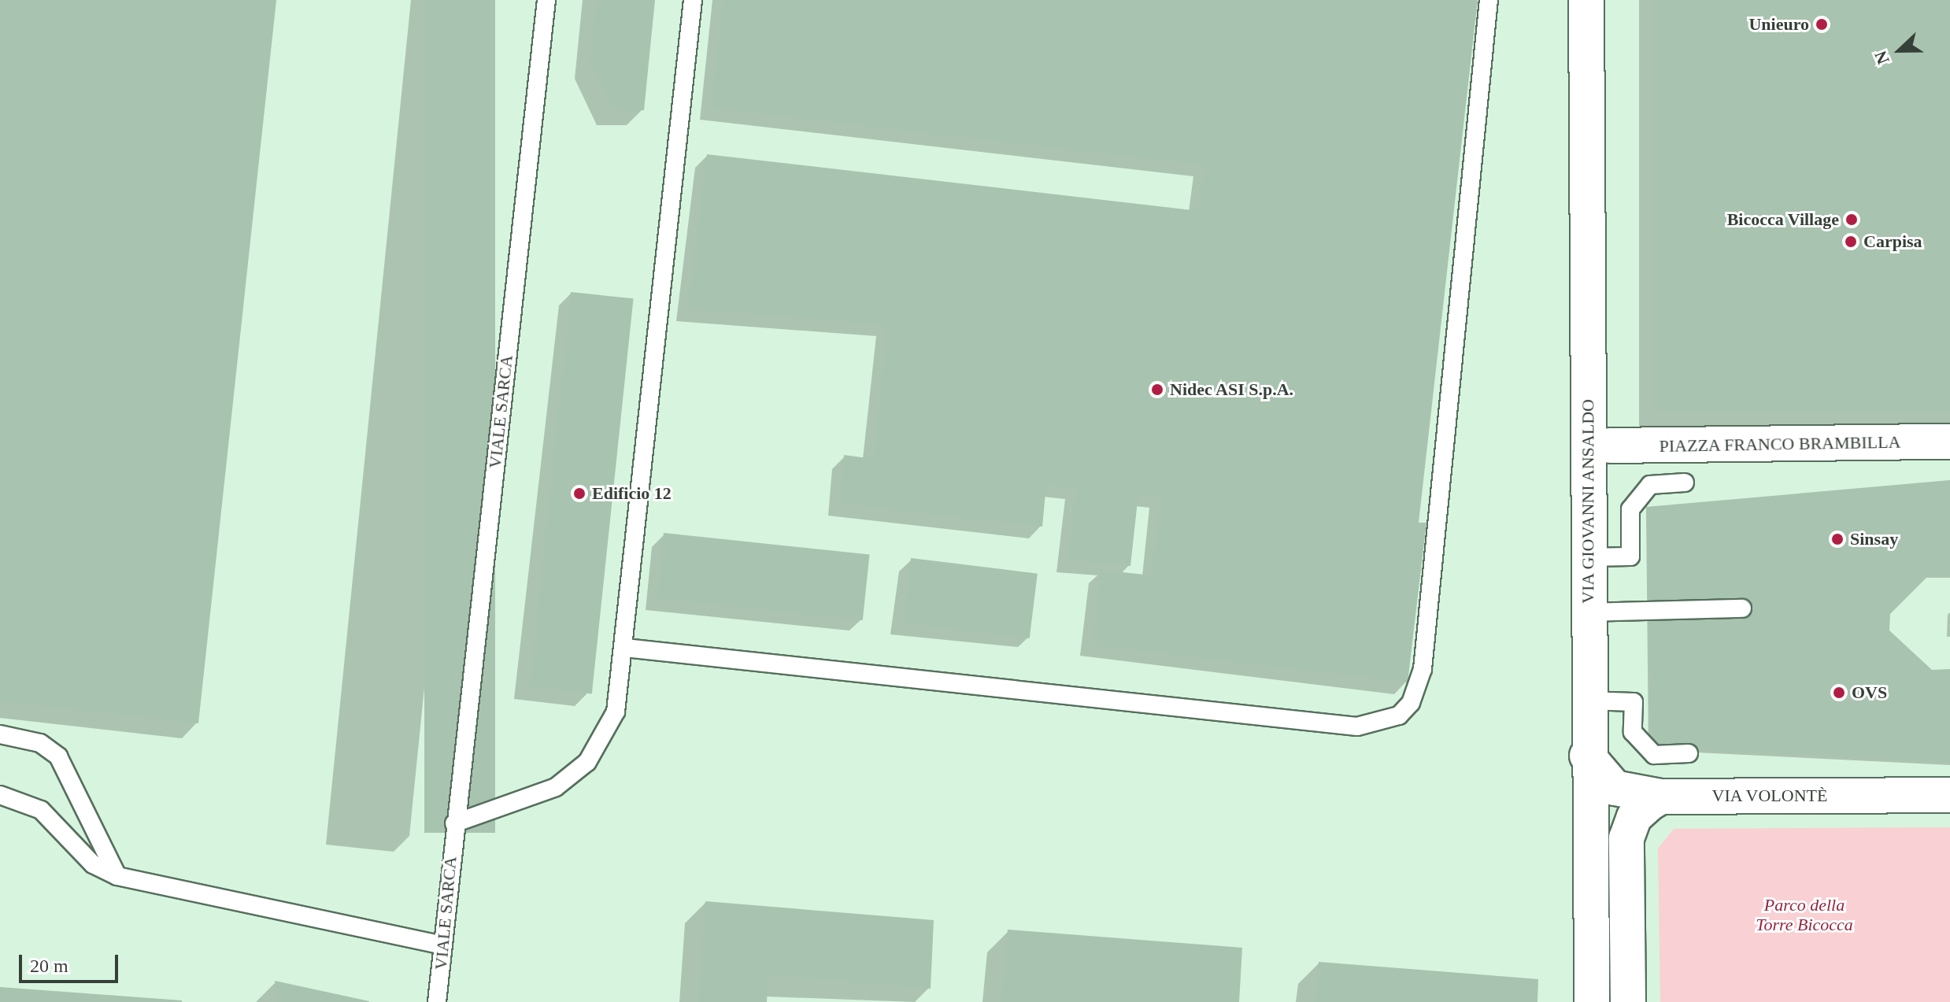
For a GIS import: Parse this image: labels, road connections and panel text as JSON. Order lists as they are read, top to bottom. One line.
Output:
{"streets":{"street":["PIAZZA FRANCO BRAMBILLA","VIA GIOVANNI ANSALDO","VIA VOLONTÈ"],"lane":["VIALE SARCA"]},"crossings":[["VIA GIOVANNI ANSALDO","VIA VOLONTÈ"]],"parks":["Parco della Torre Bicocca"],"places":["Unieuro","Bicocca Village","Carpisa","Nidec ASI S.p.A.","Edificio 12","Sinsay","OVS"],"scale_bar":"20 m","north":"left"}
